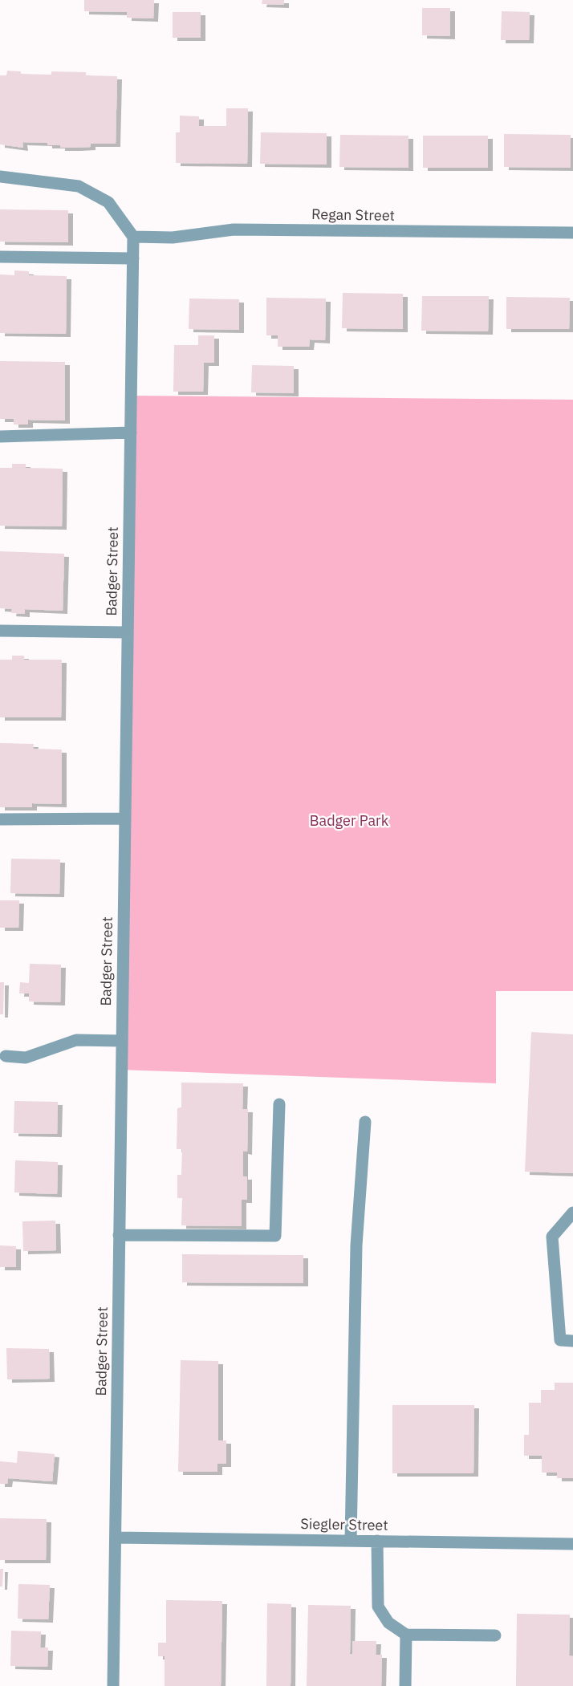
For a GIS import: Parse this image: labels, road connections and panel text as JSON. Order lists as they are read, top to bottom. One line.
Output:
{"streets":{"street":["Regan Street","Badger Street","Siegler Street"]},"crossings":[["Regan Street","Badger Street"],["Badger Street","Siegler Street"]],"parks":["Badger Park"]}
